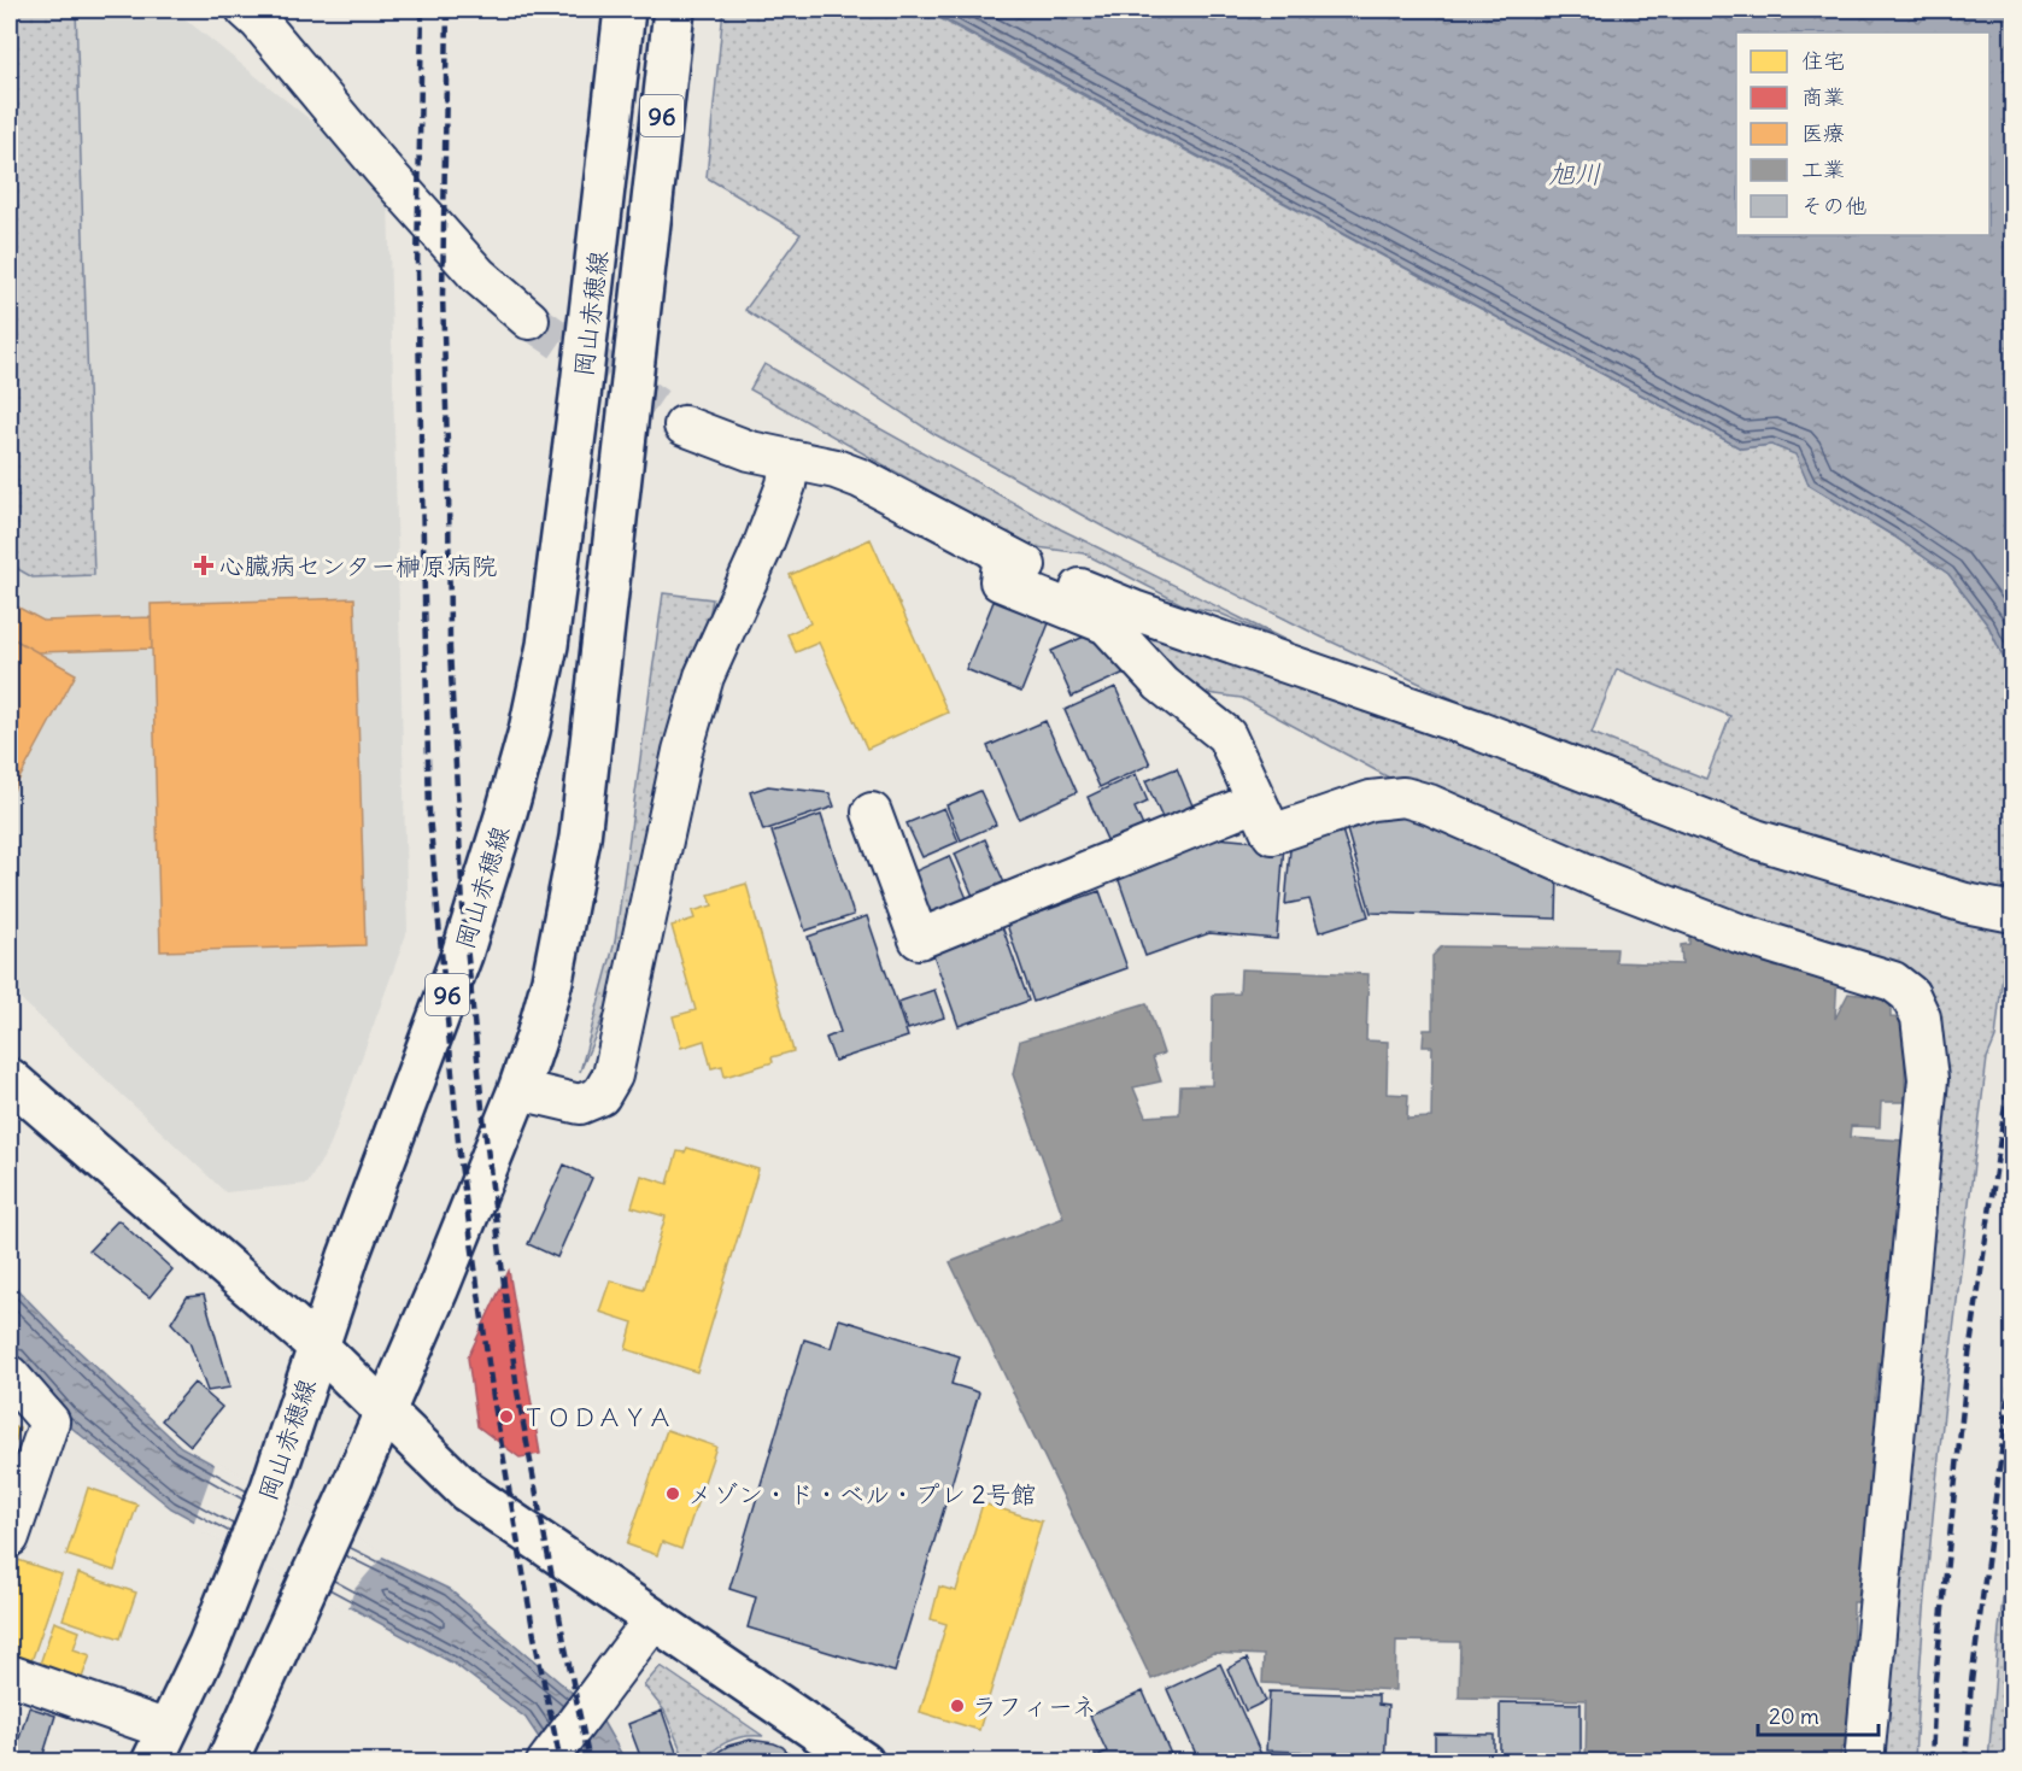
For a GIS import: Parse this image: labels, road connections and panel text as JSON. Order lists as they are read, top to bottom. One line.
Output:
{"streets":{"main road":["96","岡山赤穂線"]},"water":["旭川"],"places":{"health":["心臓病センター榊原病院"],"other":["ＴＯＤＡＹＡ","メゾン・ド・ベル・プレ 2号館","ラフィーネ"]},"legend":["住宅","商業","医療","工業","その他"],"scale_bar":"20 m"}
